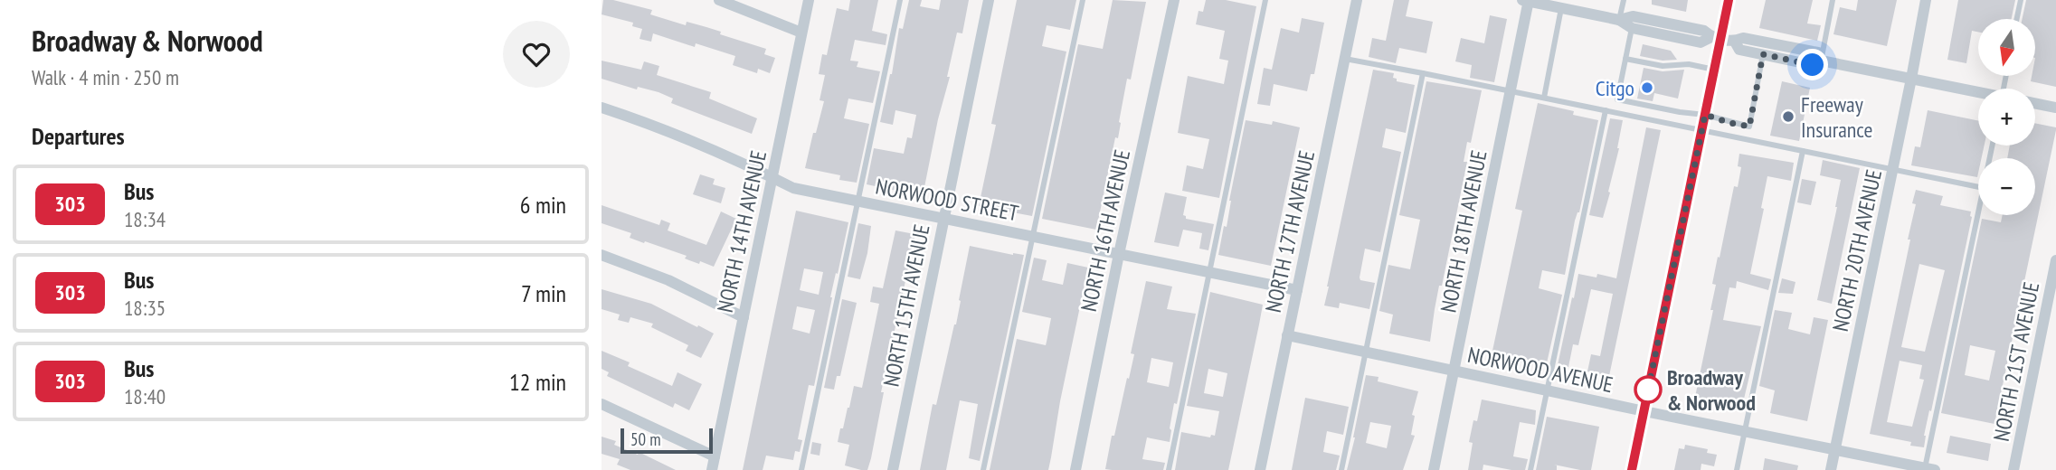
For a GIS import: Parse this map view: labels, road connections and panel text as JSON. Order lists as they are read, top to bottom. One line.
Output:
{"streets":{"street":["NORWOOD STREET","NORTH 16TH AVENUE","NORTH 14TH AVENUE","NORTH 17TH AVENUE","NORTH 18TH AVENUE","NORTH 20TH AVENUE","NORTH 15TH AVENUE","NORTH 21ST AVENUE","NORWOOD AVENUE"]},"crossings":[["NORWOOD STREET","NORTH 16TH AVENUE"],["NORWOOD STREET","NORTH 14TH AVENUE"],["NORWOOD STREET","NORTH 17TH AVENUE"],["NORWOOD STREET","NORTH 15TH AVENUE"],["NORTH 17TH AVENUE","NORWOOD AVENUE"],["NORTH 18TH AVENUE","NORWOOD AVENUE"],["NORTH 20TH AVENUE","NORWOOD AVENUE"]],"places":["Citgo","Freeway Insurance","Broadway & Norwood"],"lines":["bus line 303"],"scale_bar":"50 m","north":"bottom","page":{"heading":[["Broadway & Norwood","Walk · 4 min · 250 m"],"Departures"],"map_buttons":["+","−"],"list":[{"mark":"303","name":"Bus","note":"18:34","value":"6 min"},{"mark":"303","name":"Bus","note":"18:35","value":"7 min"},{"mark":"303","name":"Bus","note":"18:40","value":"12 min"}],"scale":"50 m"}}
